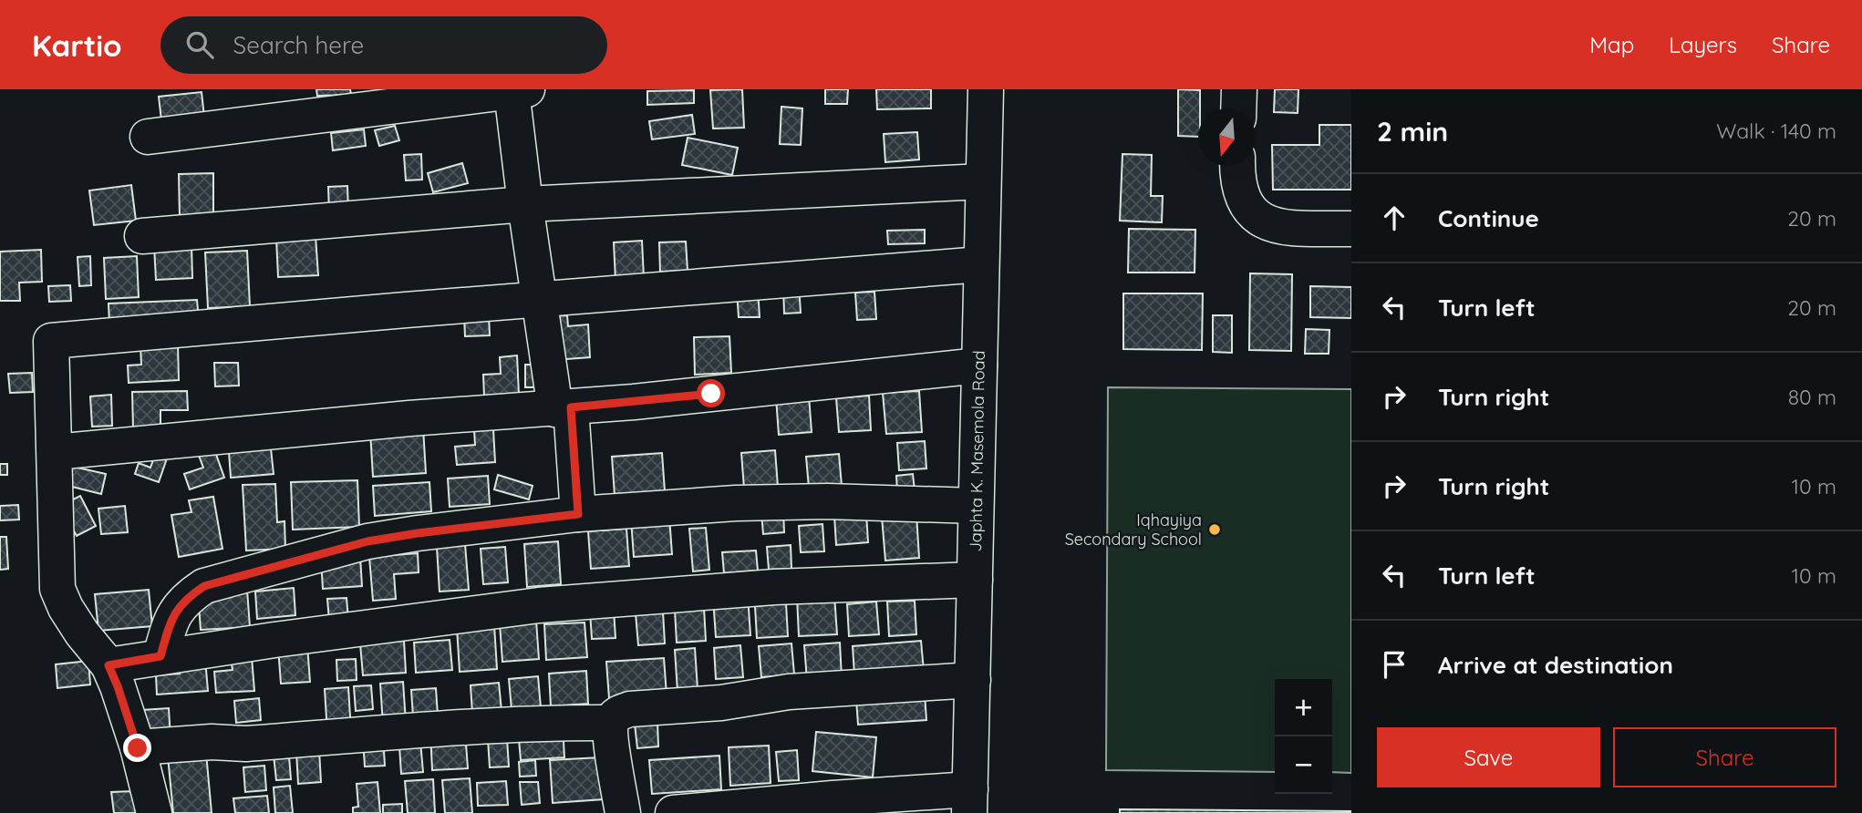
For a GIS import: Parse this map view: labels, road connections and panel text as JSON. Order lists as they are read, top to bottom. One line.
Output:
{"streets":{"street":["Japhta K. Masemola Road"]},"places":["Iqhayiya Secondary School"],"north":"bottom","page":{"header":"Kartio","search":"Search here","nav":["Map","Layers","Share"],"heading":["2 min","Walk · 140 m"],"list":[["Continue","20 m"],["Turn left","20 m"],["Turn right","80 m"],["Turn right","10 m"],["Turn left","10 m"],"Arrive at destination"],"map_buttons":["+","−"],"buttons":["Save","Share"]}}
